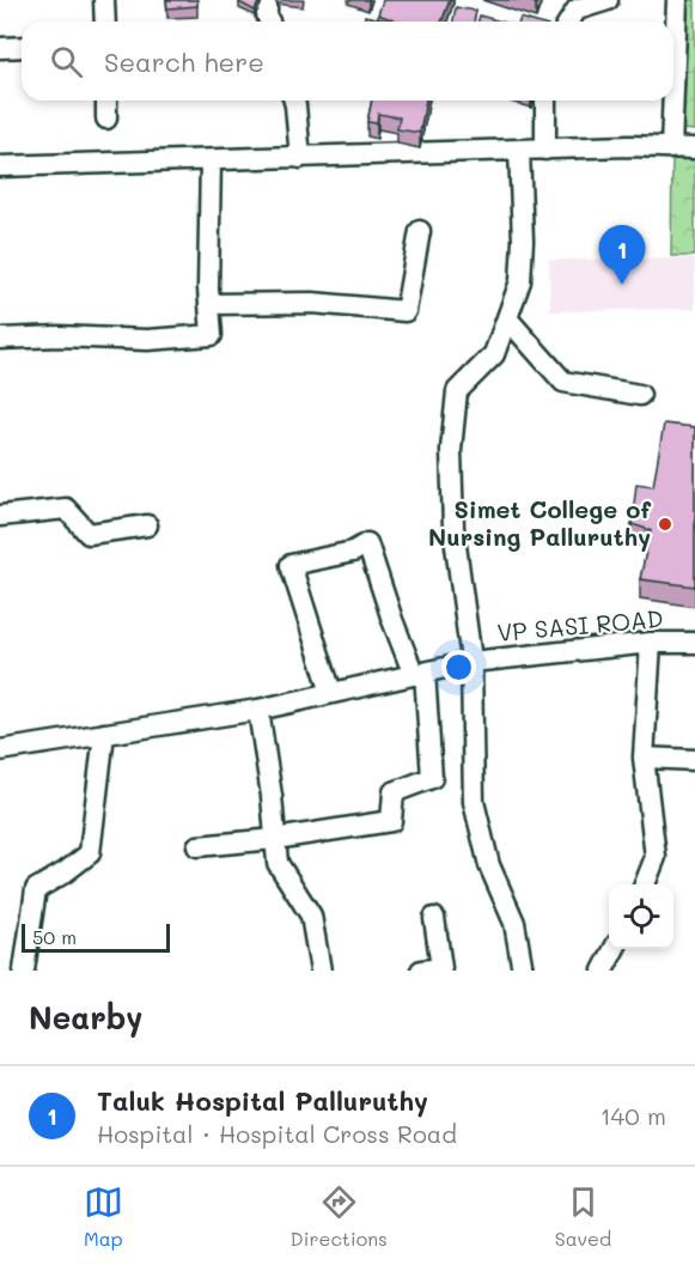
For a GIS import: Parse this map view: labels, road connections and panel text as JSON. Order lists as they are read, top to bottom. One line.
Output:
{"streets":{"street":["VP SASI ROAD"]},"places":["Simet College of Nursing Palluruthy"],"scale_bar":"50 m","page":{"search":"Search here","pins":"1","scale":"50 m","heading":"Nearby","list":[{"mark":"1","name":"Taluk Hospital Palluruthy","note":"Hospital · Hospital Cross Road","value":"140 m"}],"nav":["Map","Directions","Saved"]}}
